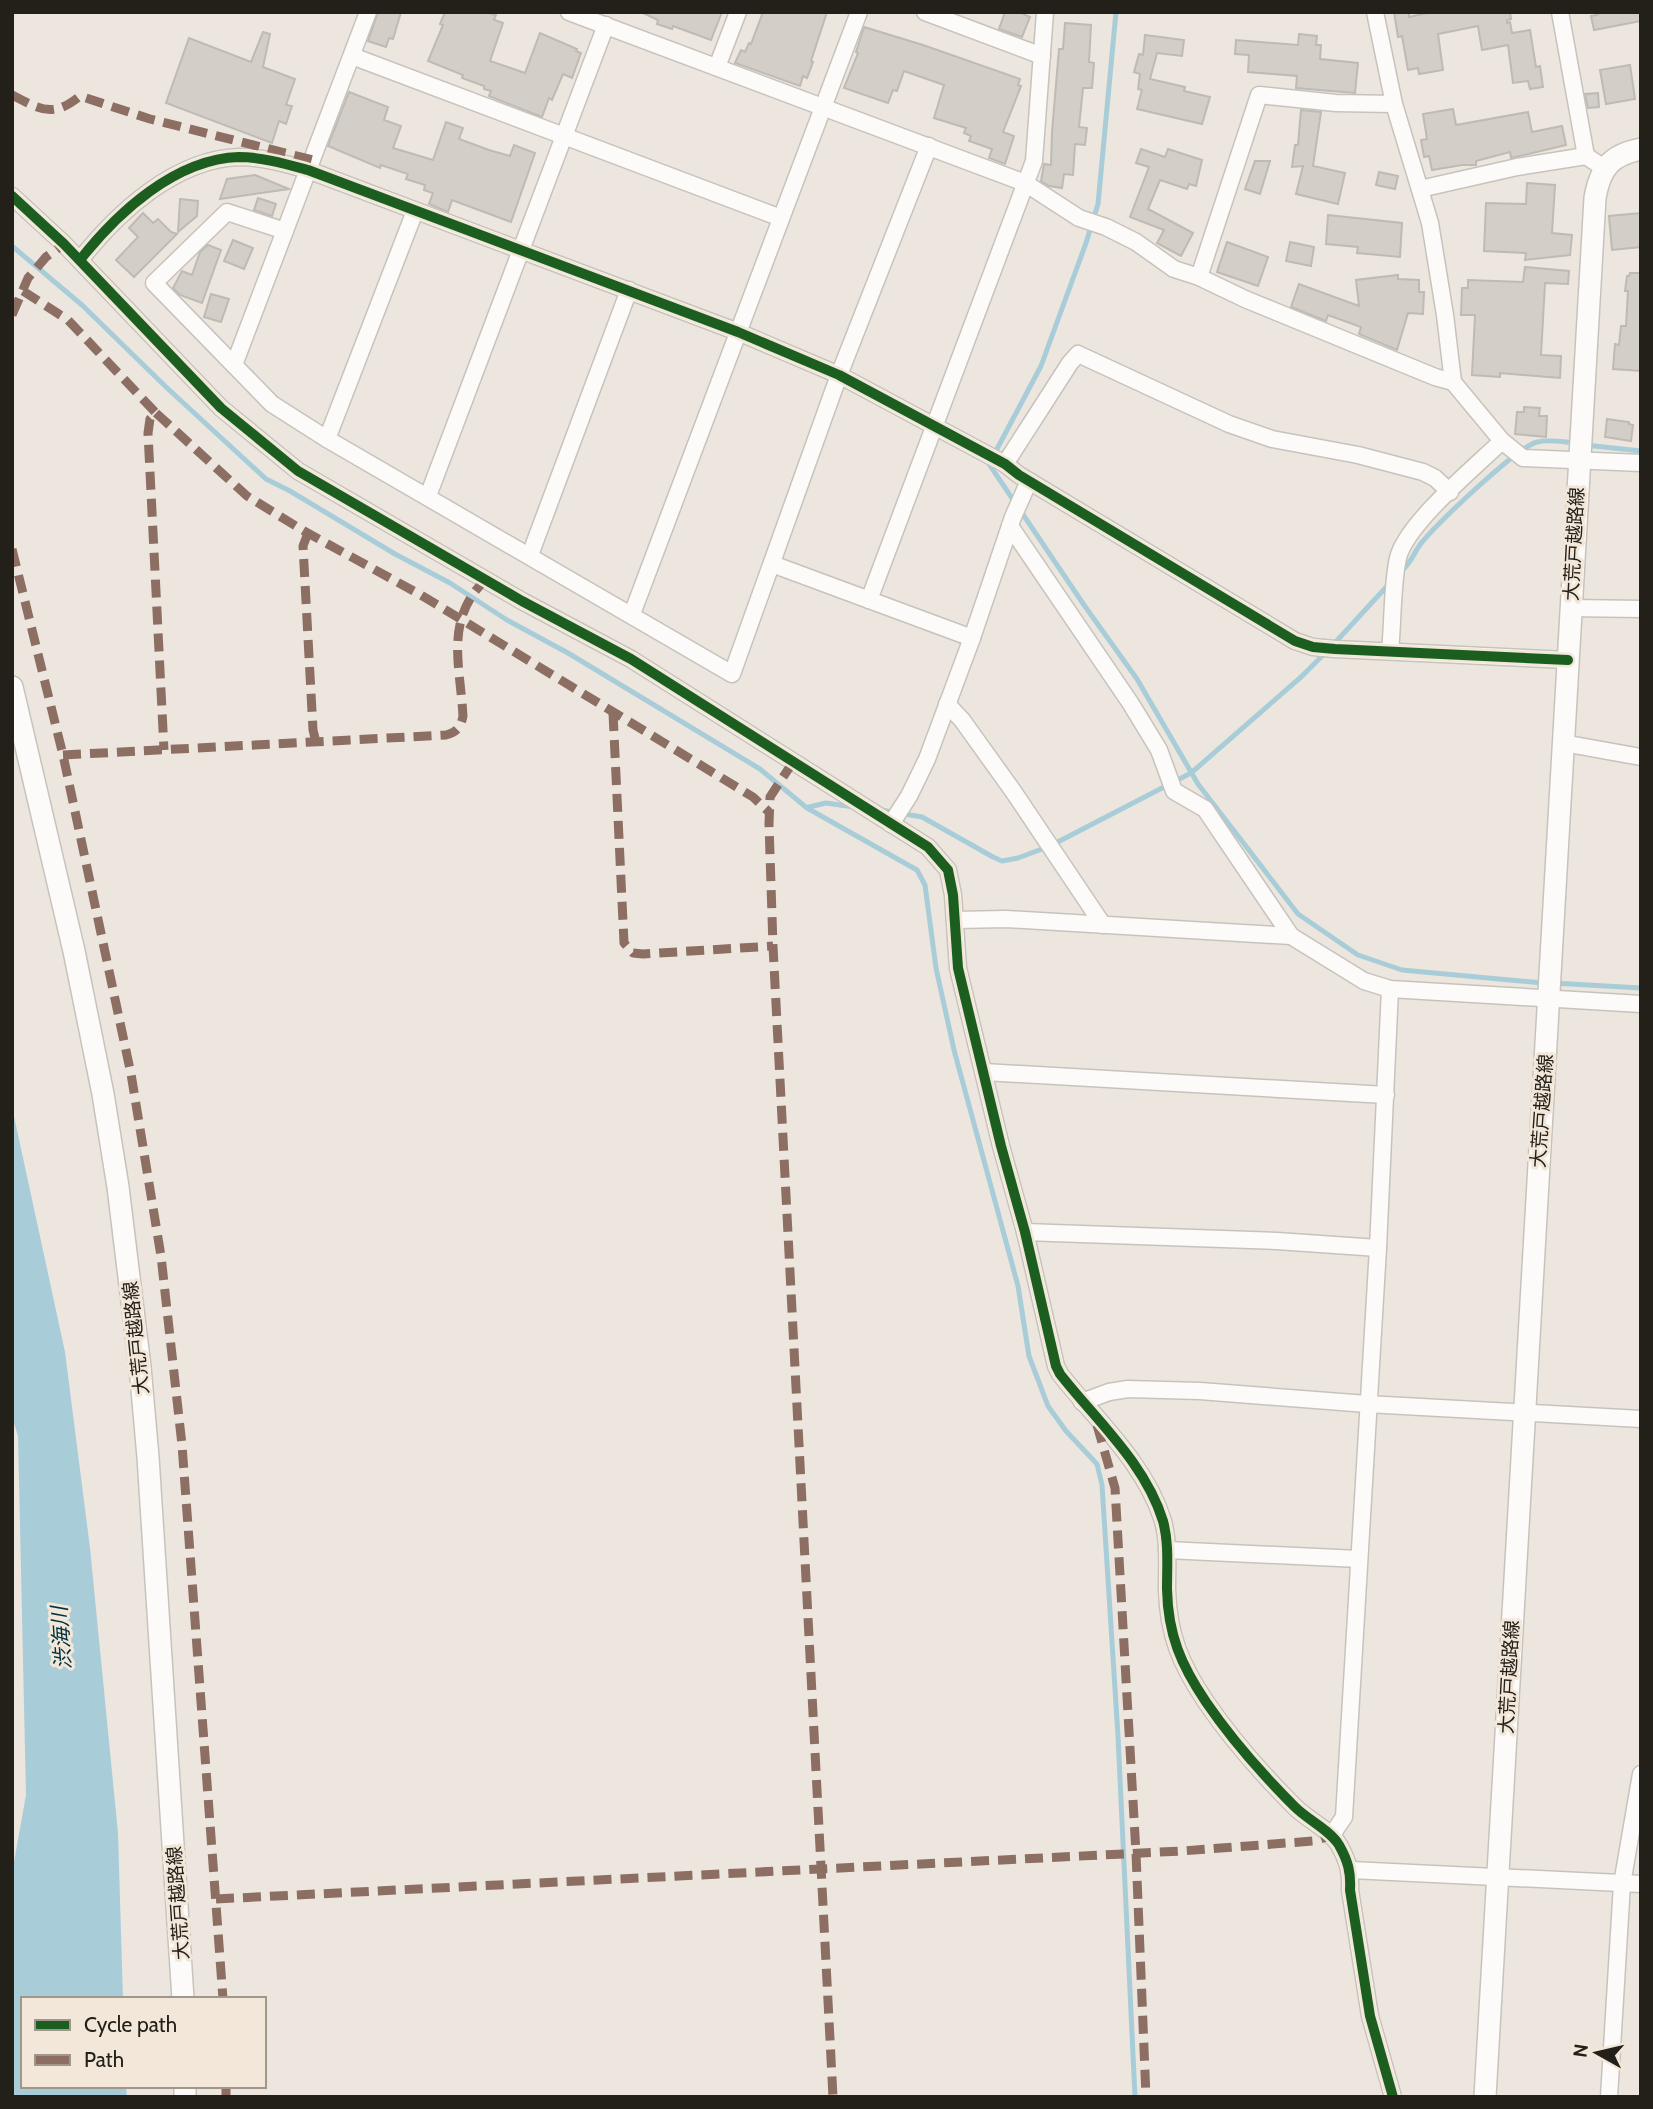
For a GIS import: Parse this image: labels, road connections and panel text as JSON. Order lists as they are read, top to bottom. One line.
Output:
{"streets":{"main road":["大荒戸越路線"]},"water":["渋海川"],"legend":["Cycle path","Path"],"north":"left"}
